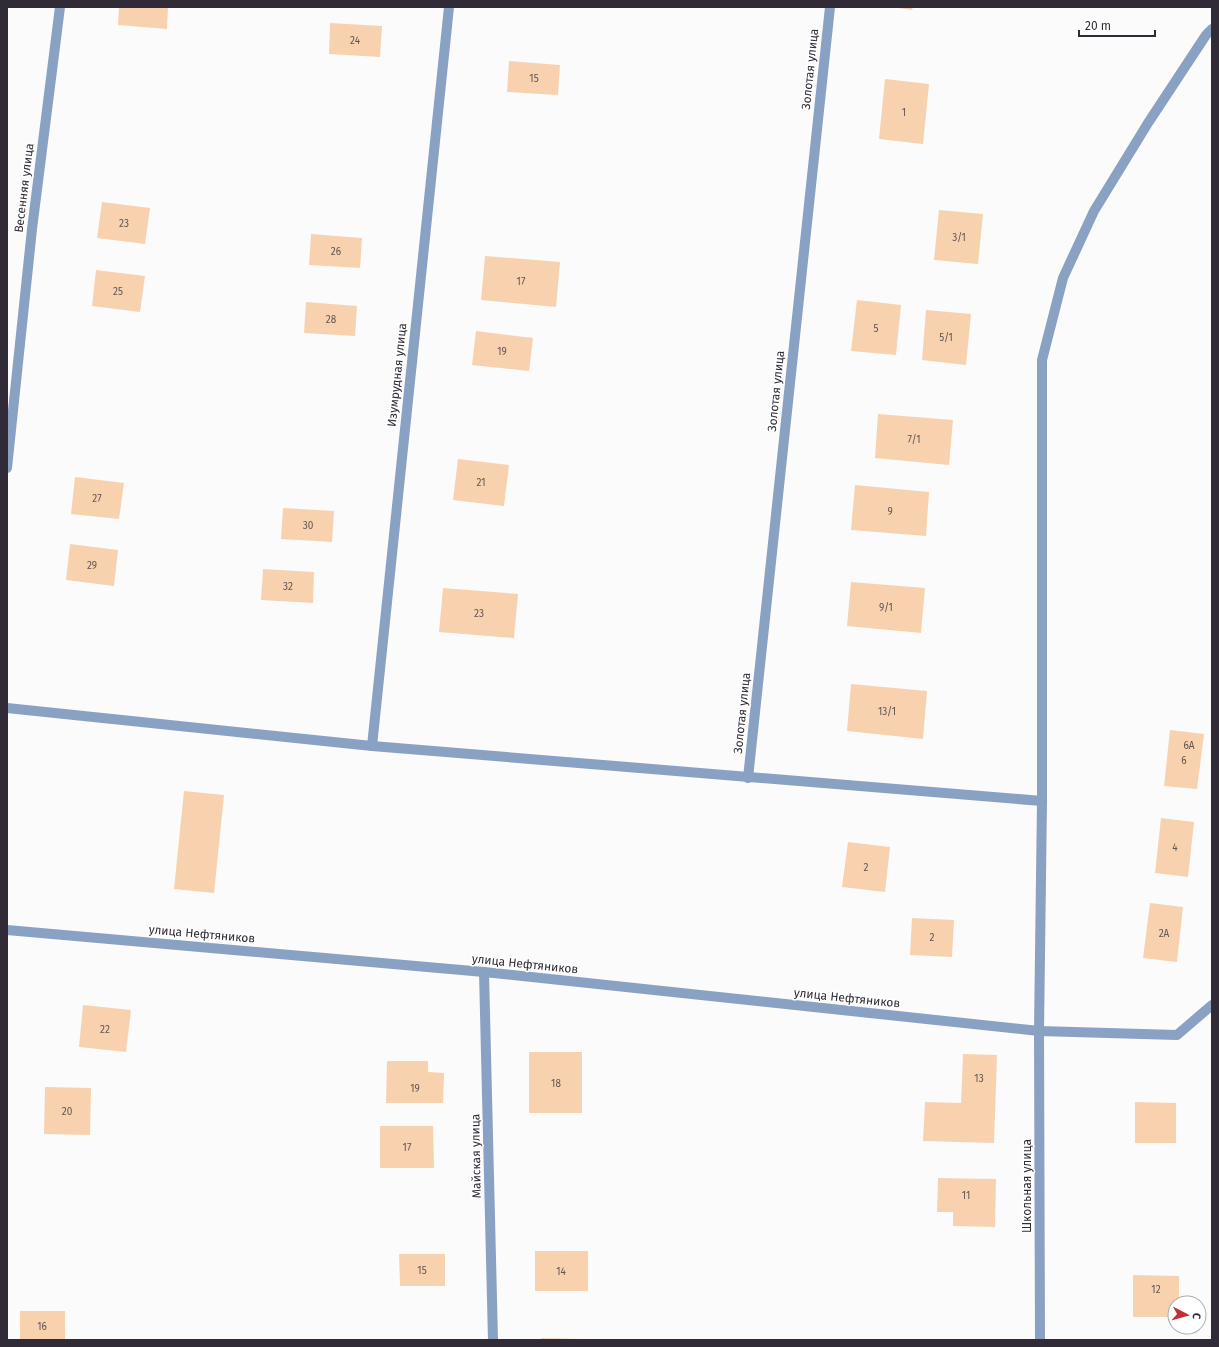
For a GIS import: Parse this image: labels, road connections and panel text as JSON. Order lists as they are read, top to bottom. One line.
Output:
{"streets":{"street":["Золотая улица","Весенняя улица","Изумрудная улица","улица Нефтяников","Майская улица","Школьная улица"]},"crossings":[["улица Нефтяников","Майская улица"],["улица Нефтяников","Школьная улица"]],"house_numbers":["24","15","1","23","3/1","26","17","25","28","5","5/1","19","7/1","21","27","9","30","29","32","9/1","23","13/1","6А","6","4","2","2А","2","22","13","18","19","20","17","11","15","14","12","16"],"scale_bar":"20 m","north":"right"}
